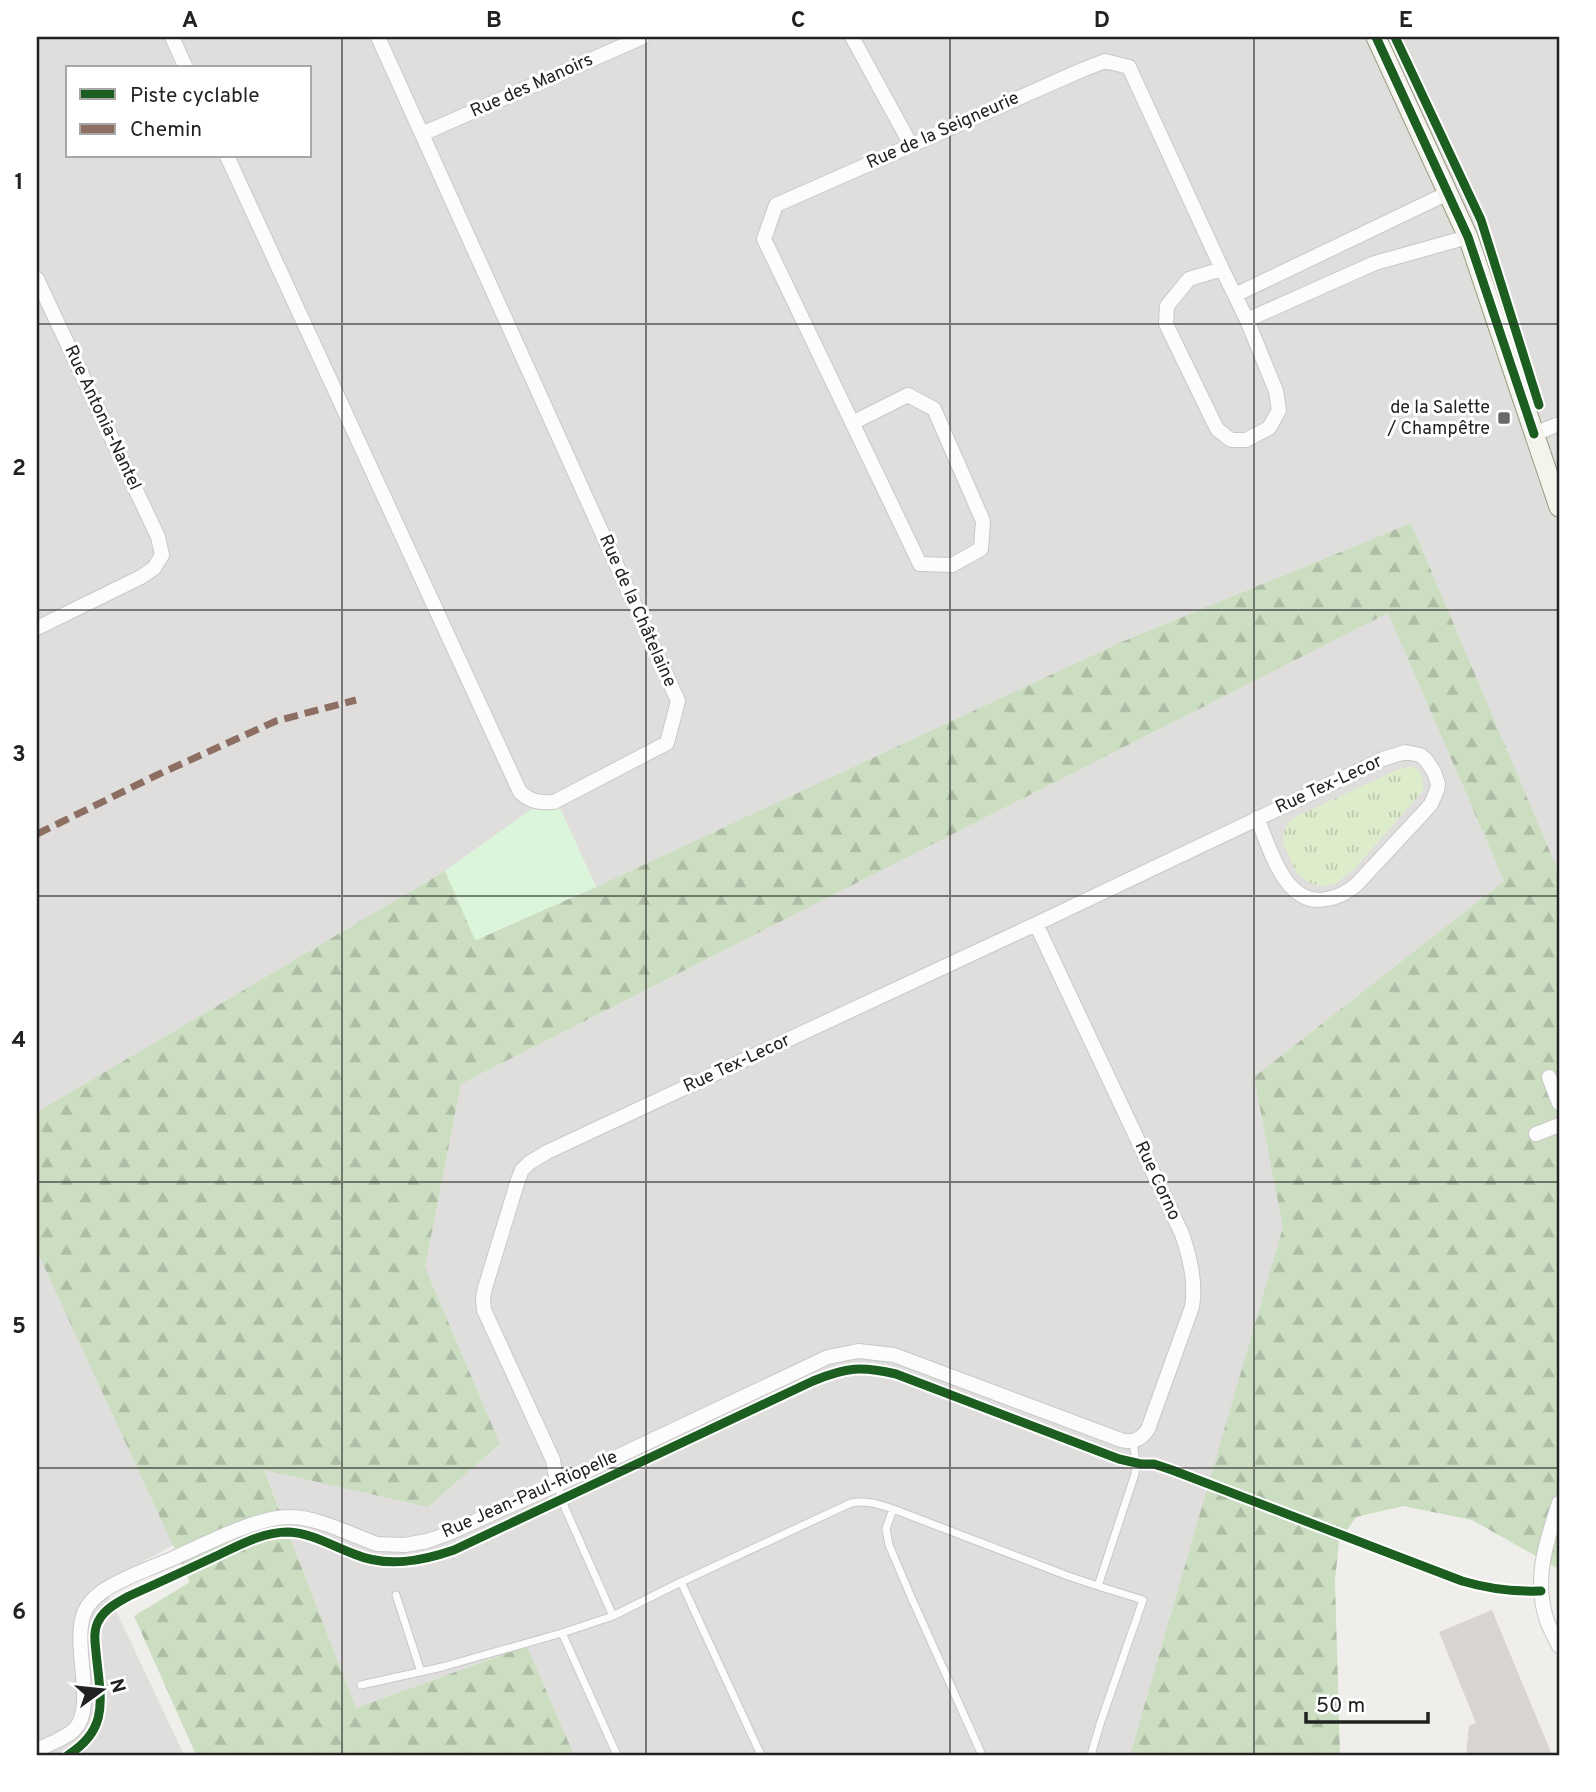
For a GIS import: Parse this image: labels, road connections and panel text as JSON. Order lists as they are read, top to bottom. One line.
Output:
{"streets":{"street":["Rue des Manoirs","Rue de la Seigneurie","Rue Antonia-Nantel","Rue de la Châtelaine","Rue Tex-Lecor","Rue Corno","Rue Jean-Paul-Riopelle"]},"crossings":[["Rue des Manoirs","Rue de la Châtelaine"],["Rue Tex-Lecor","Rue Corno"],["Rue Tex-Lecor","Rue Jean-Paul-Riopelle"],["Rue Corno","Rue Jean-Paul-Riopelle"]],"places":{"transit":["de la Salette / Champêtre"]},"legend":["Piste cyclable","Chemin"],"scale_bar":"50 m","north":"right","grid":{"columns":["A","B","C","D","E"],"rows":["1","2","3","4","5","6"]}}
